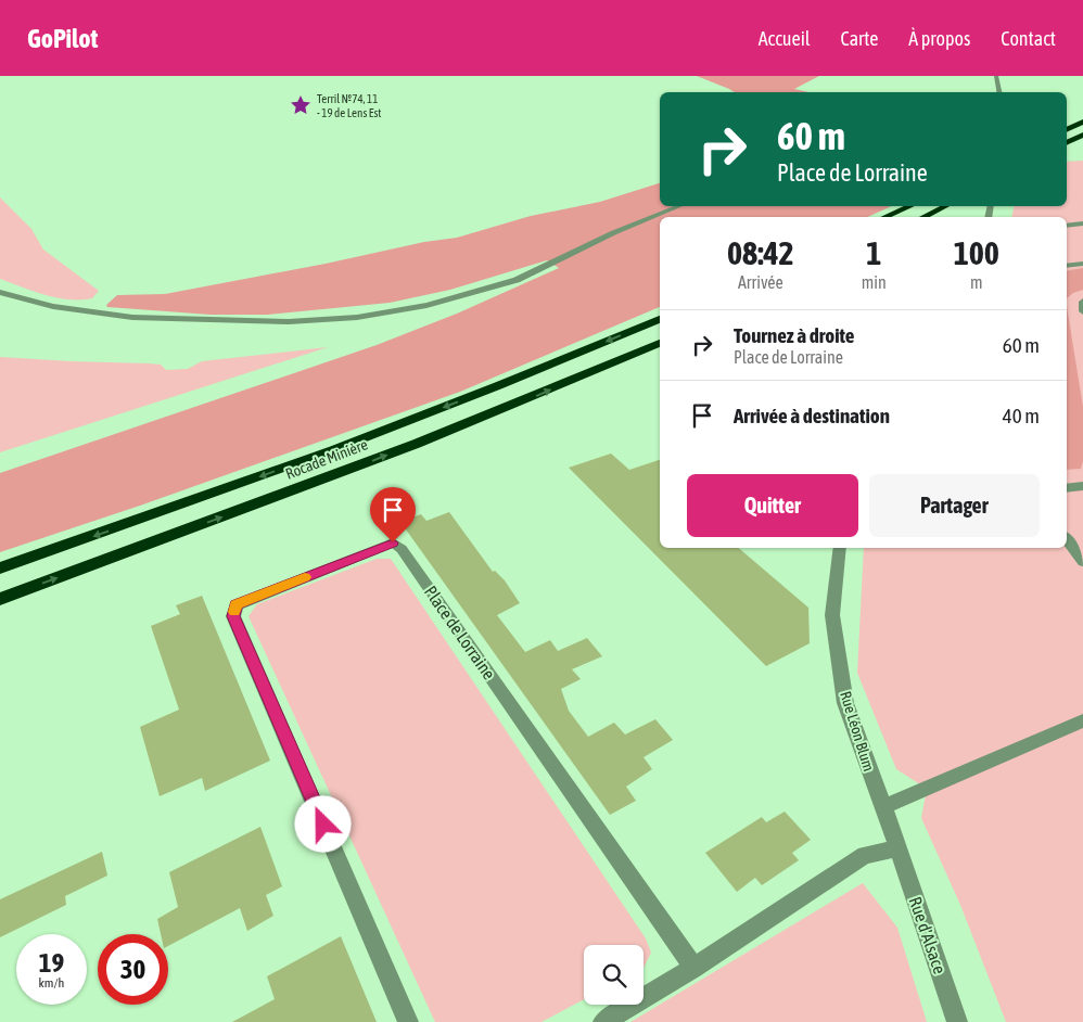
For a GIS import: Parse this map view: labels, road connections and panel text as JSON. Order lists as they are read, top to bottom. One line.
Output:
{"streets":{"highway":["Rocade Minière"],"street":["Place de Lorraine","Rue Léon Blum","Rue d'Alsace"]},"crossings":[["Rue Léon Blum","Rue d'Alsace"]],"places":{"place":["Terril №74, 11 - 19 de Lens Est"]},"page":{"header":"GoPilot","nav":["Accueil","Carte","À propos","Contact"],"turn":["60 m","Place de Lorraine"],"eta":["08:42","Arrivée","1","min","100","m"],"list":[{"name":"Tournez à droite","note":"Place de Lorraine","value":"60 m"},{"name":"Arrivée à destination","value":"40 m"}],"buttons":["Quitter","Partager"],"speed":"19 km/h","limit":"30"}}
